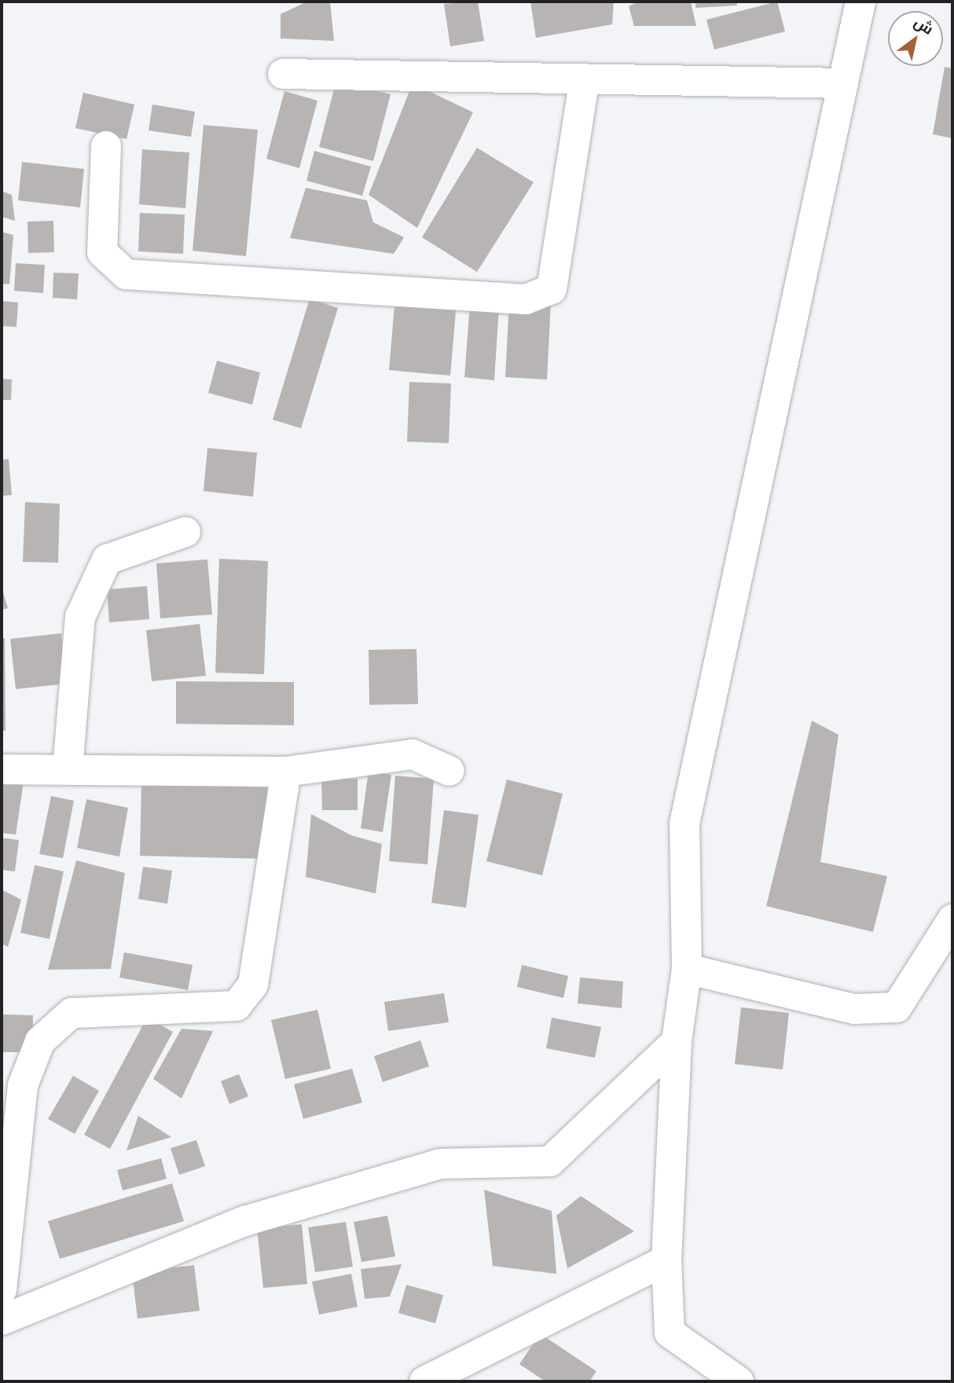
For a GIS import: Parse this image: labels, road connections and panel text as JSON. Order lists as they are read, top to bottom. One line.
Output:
{"north":"top right"}
